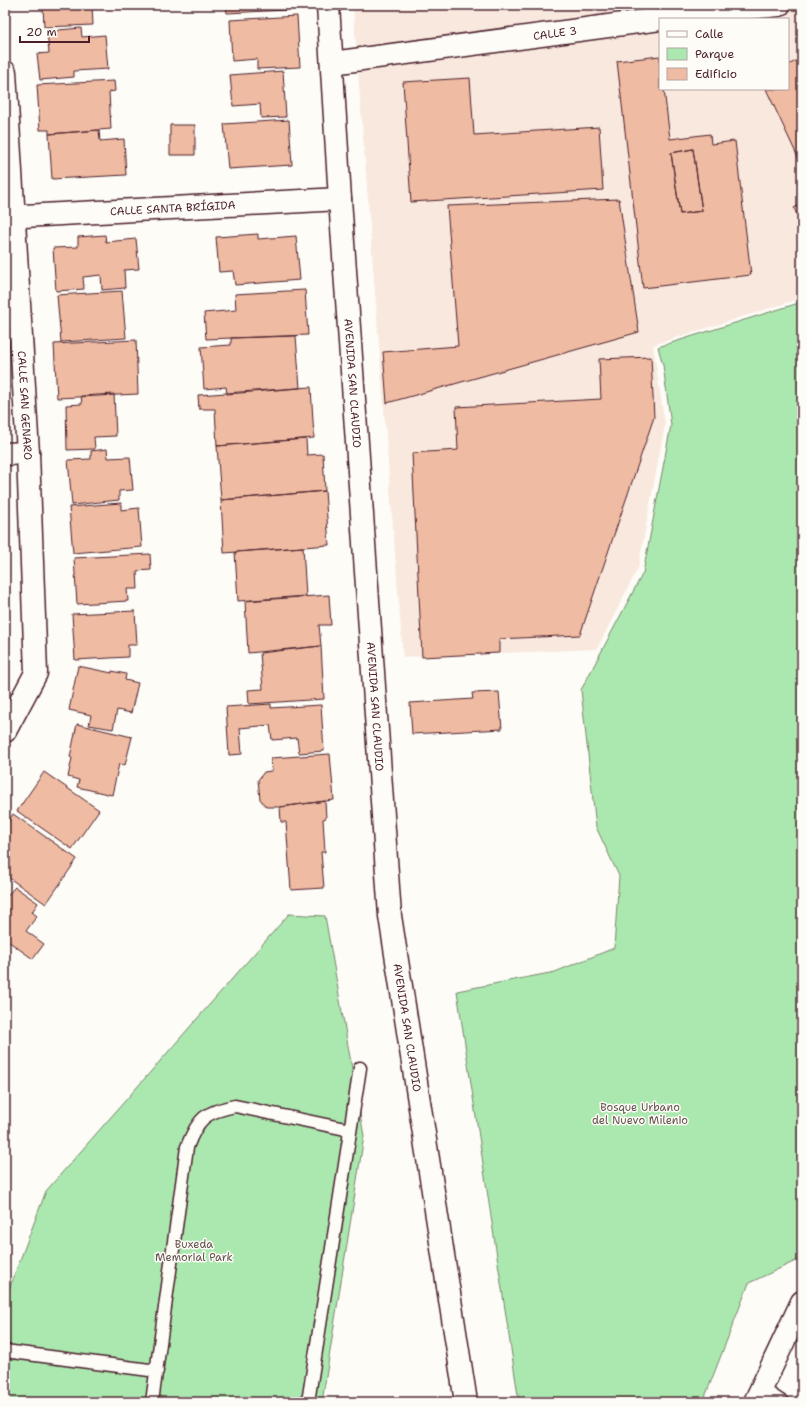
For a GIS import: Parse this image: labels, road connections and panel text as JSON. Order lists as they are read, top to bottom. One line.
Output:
{"streets":{"street":["CALLE 3","CALLE SANTA BRÍGIDA","AVENIDA SAN CLAUDIO","CALLE SAN GENARO"]},"crossings":[["CALLE 3","AVENIDA SAN CLAUDIO"],["CALLE SANTA BRÍGIDA","AVENIDA SAN CLAUDIO"],["CALLE SANTA BRÍGIDA","CALLE SAN GENARO"]],"parks":["Bosque Urbano del Nuevo Milenio","Buxeda Memorial Park"],"legend":["Calle","Parque","Edificio"],"scale_bar":"20 m"}
